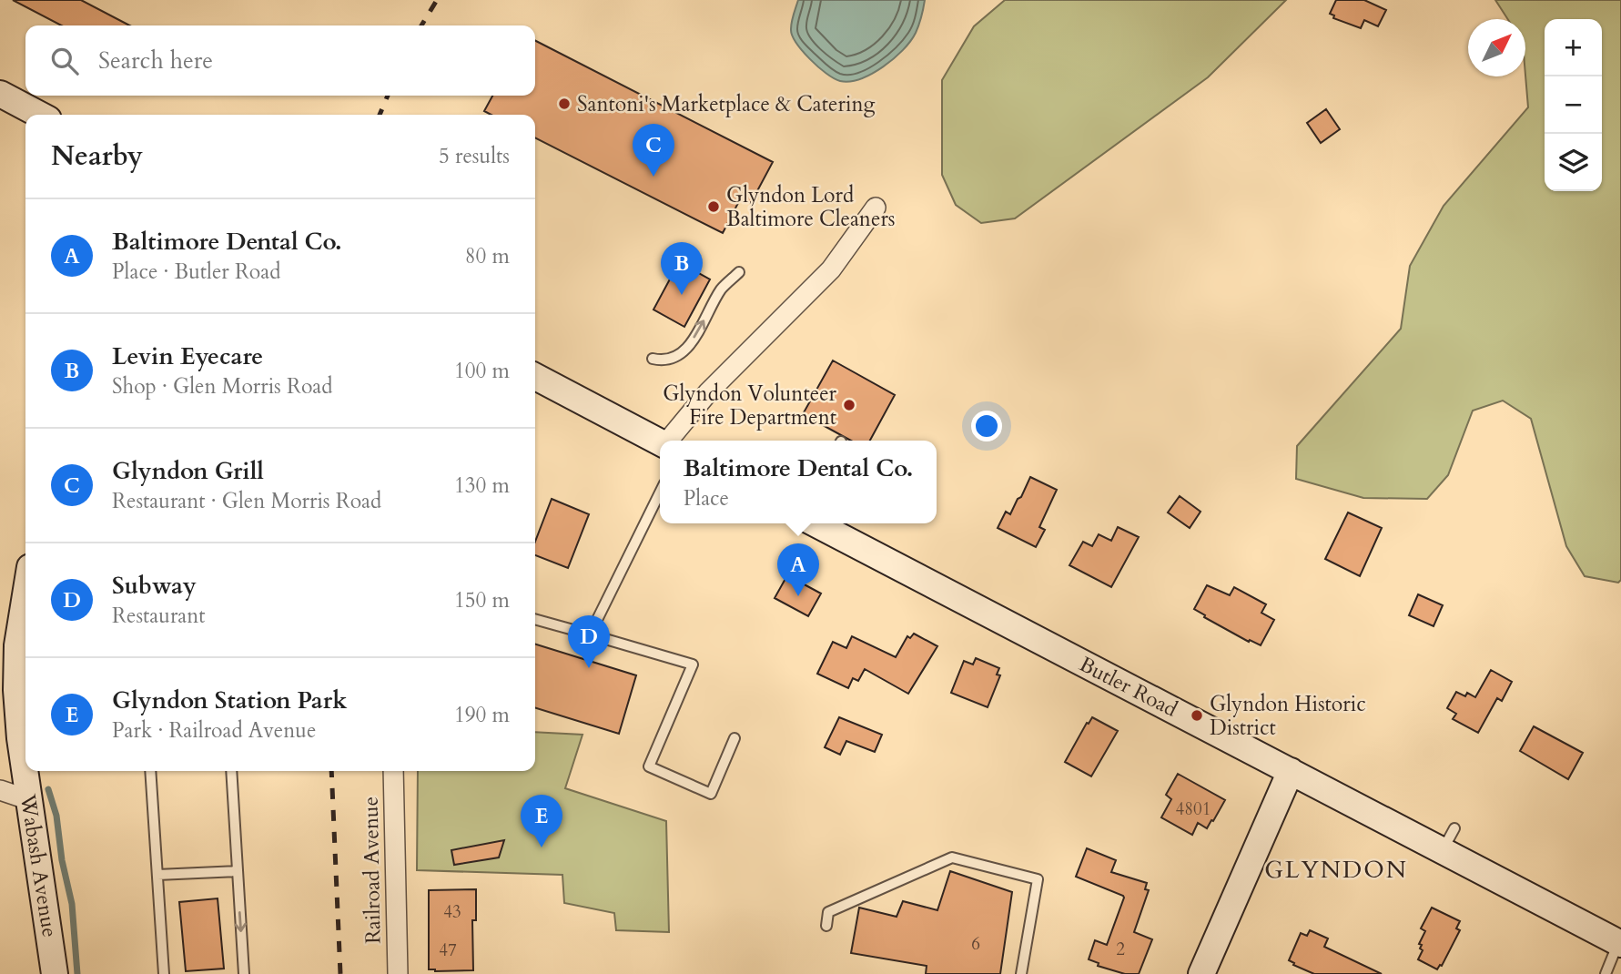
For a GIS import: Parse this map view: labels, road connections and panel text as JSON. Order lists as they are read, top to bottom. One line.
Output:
{"streets":{"main road":["Butler Road","Wabash Avenue"],"street":["Railroad Avenue"]},"districts":["GLYNDON"],"places":["Santoni's Marketplace & Catering","Glyndon Lord Baltimore Cleaners","Glyndon Volunteer Fire Department","Glyndon Historic District"],"house_numbers":["4801","43","6","2","47"],"north":"top right","page":{"map_buttons":["+","−"],"search":"Search here","heading":["Nearby","5 results"],"pins":["C","B","A","D","E"],"list":[{"mark":"A","name":"Baltimore Dental Co.","note":"Place · Butler Road","value":"80 m"},{"mark":"B","name":"Levin Eyecare","note":"Shop · Glen Morris Road","value":"100 m"},{"mark":"C","name":"Glyndon Grill","note":"Restaurant · Glen Morris Road","value":"130 m"},{"mark":"D","name":"Subway","note":"Restaurant","value":"150 m"},{"mark":"E","name":"Glyndon Station Park","note":"Park · Railroad Avenue","value":"190 m"}],"popup":["Baltimore Dental Co.","Place"]}}
